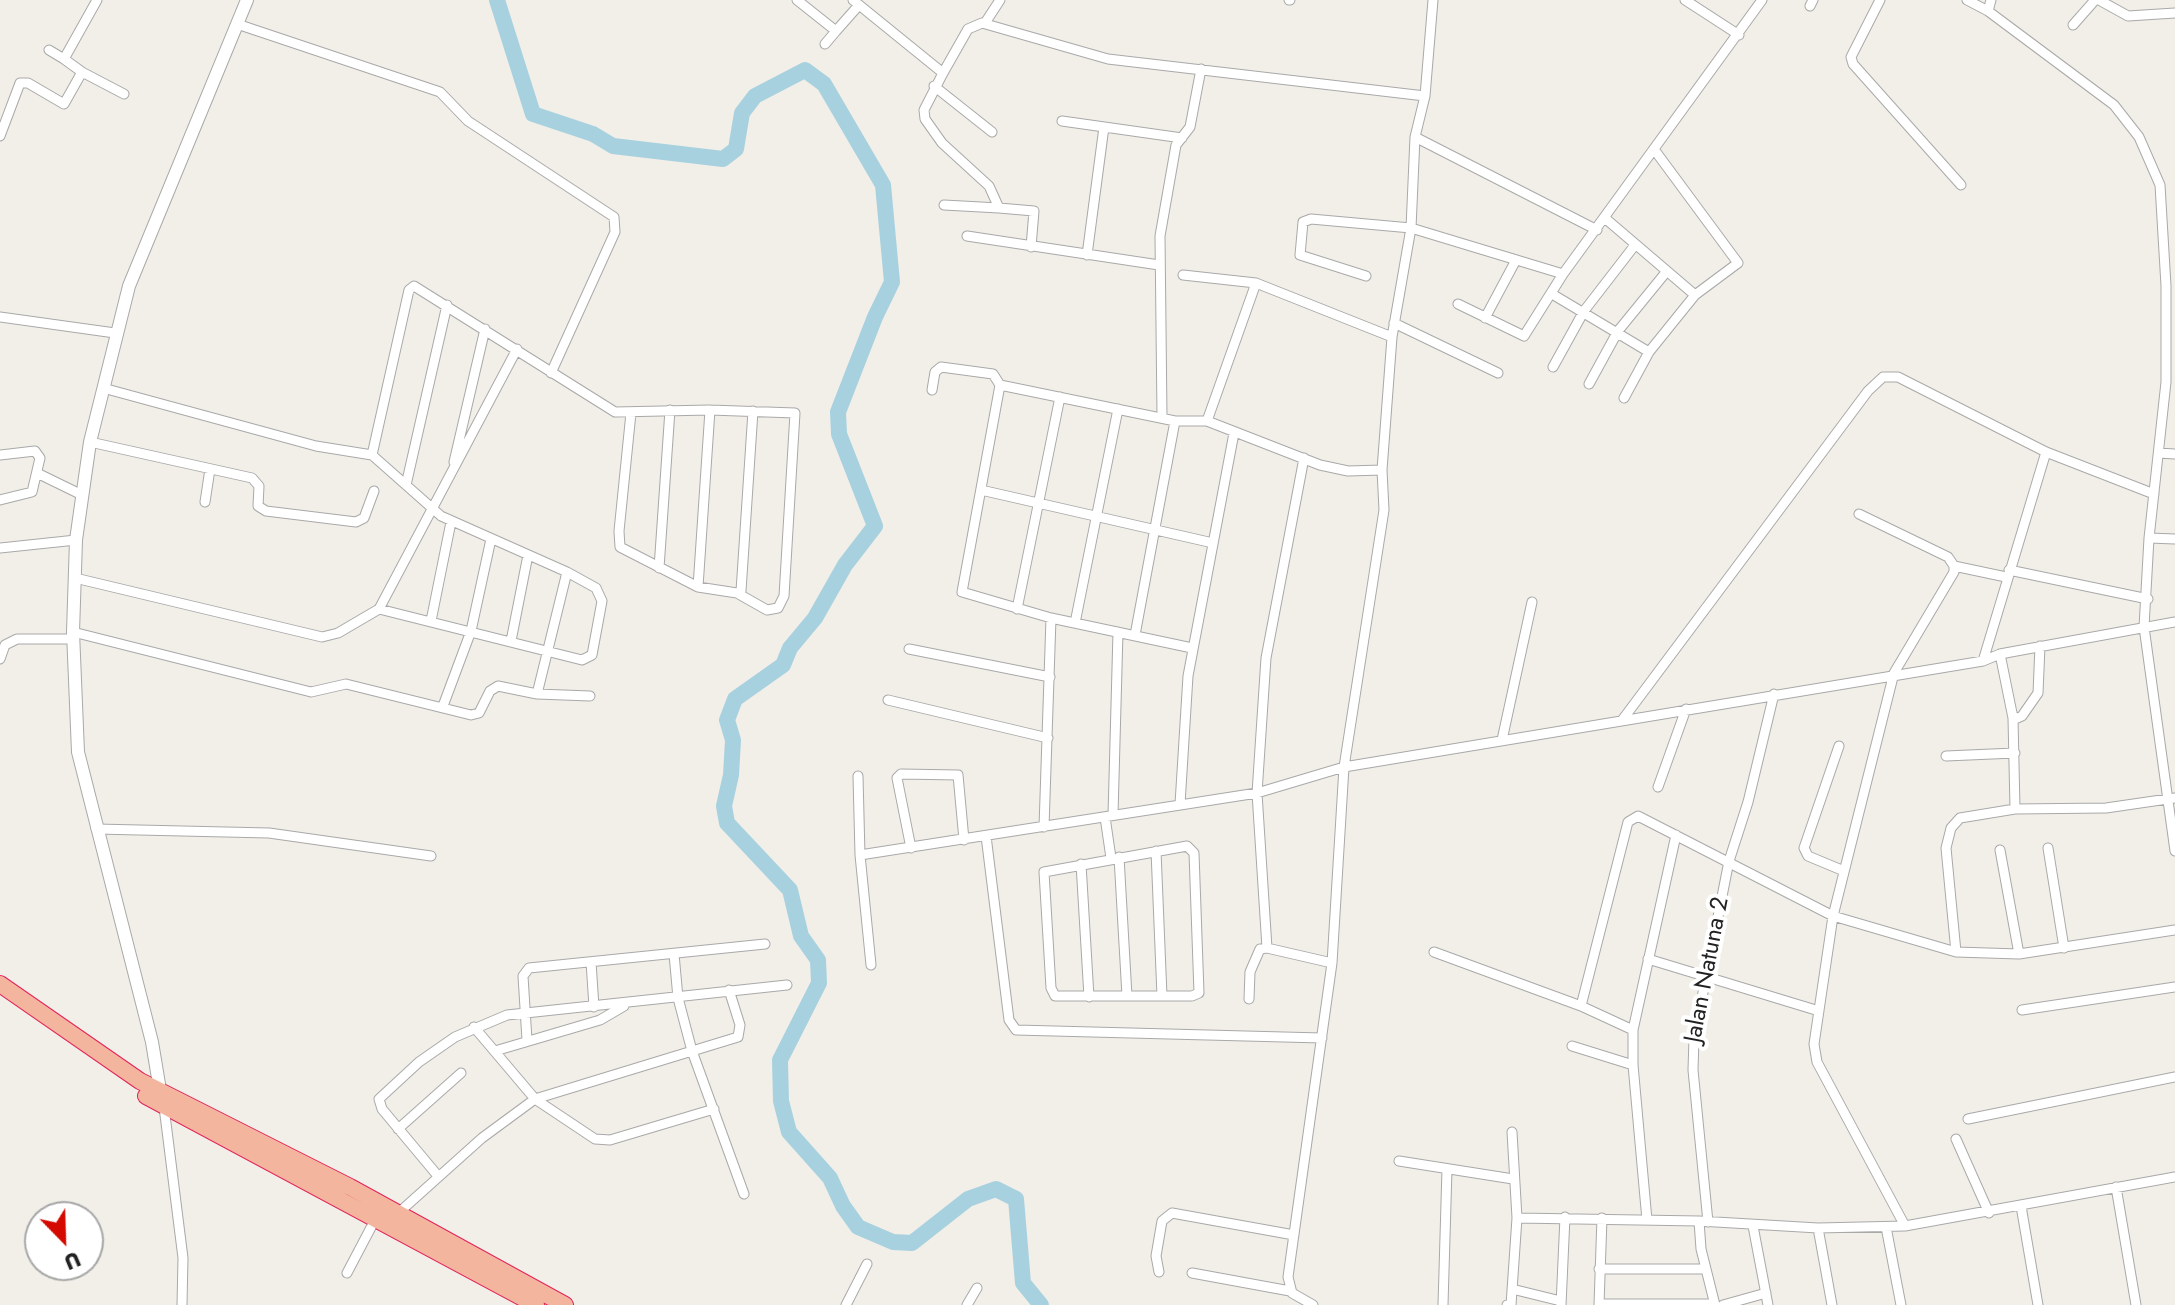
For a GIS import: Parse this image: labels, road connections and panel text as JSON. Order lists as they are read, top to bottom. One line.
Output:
{"streets":{"street":["Jalan Natuna 2"]},"north":"bottom right"}
